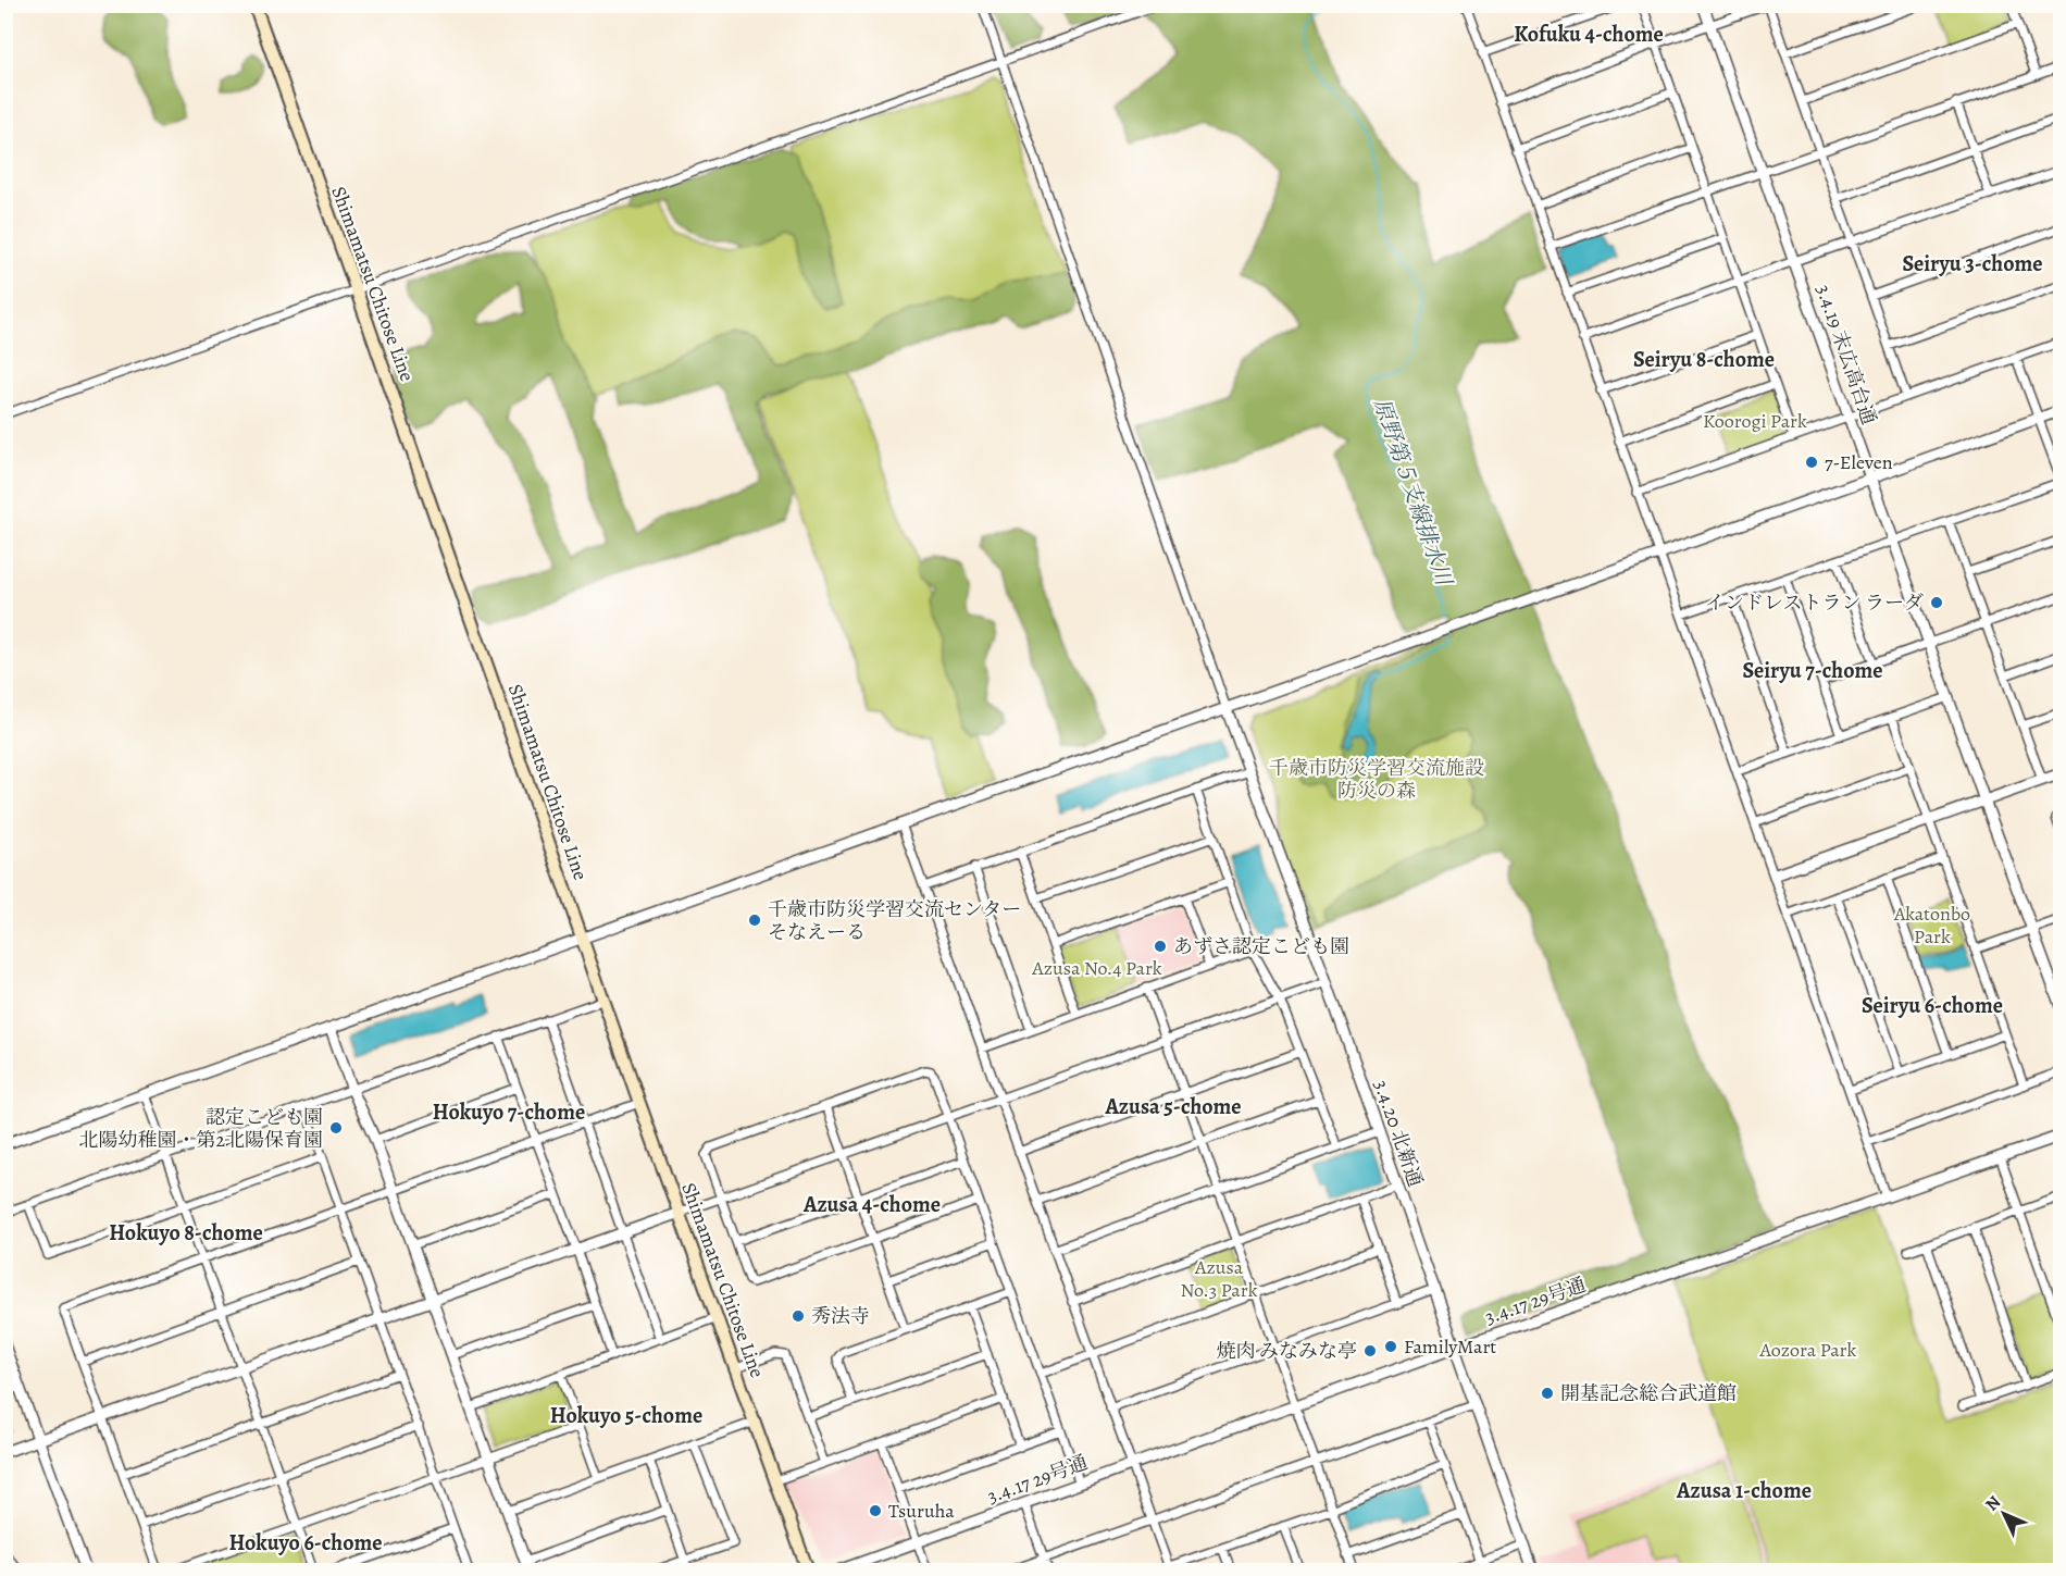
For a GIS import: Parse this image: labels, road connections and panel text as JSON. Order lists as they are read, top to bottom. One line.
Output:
{"streets":{"main road":["Shimamatsu Chitose Line"],"street":["3.4.19 末広高台通","3.4.20 北新通","3.4.17 29号通"]},"crossings":[["3.4.20 北新通","3.4.17 29号通"]],"districts":["Kofuku 4-chome","Seiryu 3-chome","Seiryu 8-chome","Seiryu 7-chome","Seiryu 6-chome","Azusa 5-chome","Hokuyo 7-chome","Azusa 4-chome","Hokuyo 8-chome","Hokuyo 5-chome","Azusa 1-chome","Hokuyo 6-chome"],"water":["原野第５支線排水川"],"parks":["Koorogi Park","千歳市防災学習交流施設 防災の森","Akatonbo Park","Azusa No.4 Park","Azusa No.3 Park","Aozora Park"],"places":["7-Eleven","インドレストラン ラーダ","千歳市防災学習交流センター そなえーる","あずさ認定こども園","認定こども園 北陽幼稚園・第2北陽保育園","秀法寺","FamilyMart","焼肉 みなみな亭","開基記念総合武道館","Tsuruha"],"north":"top left"}
